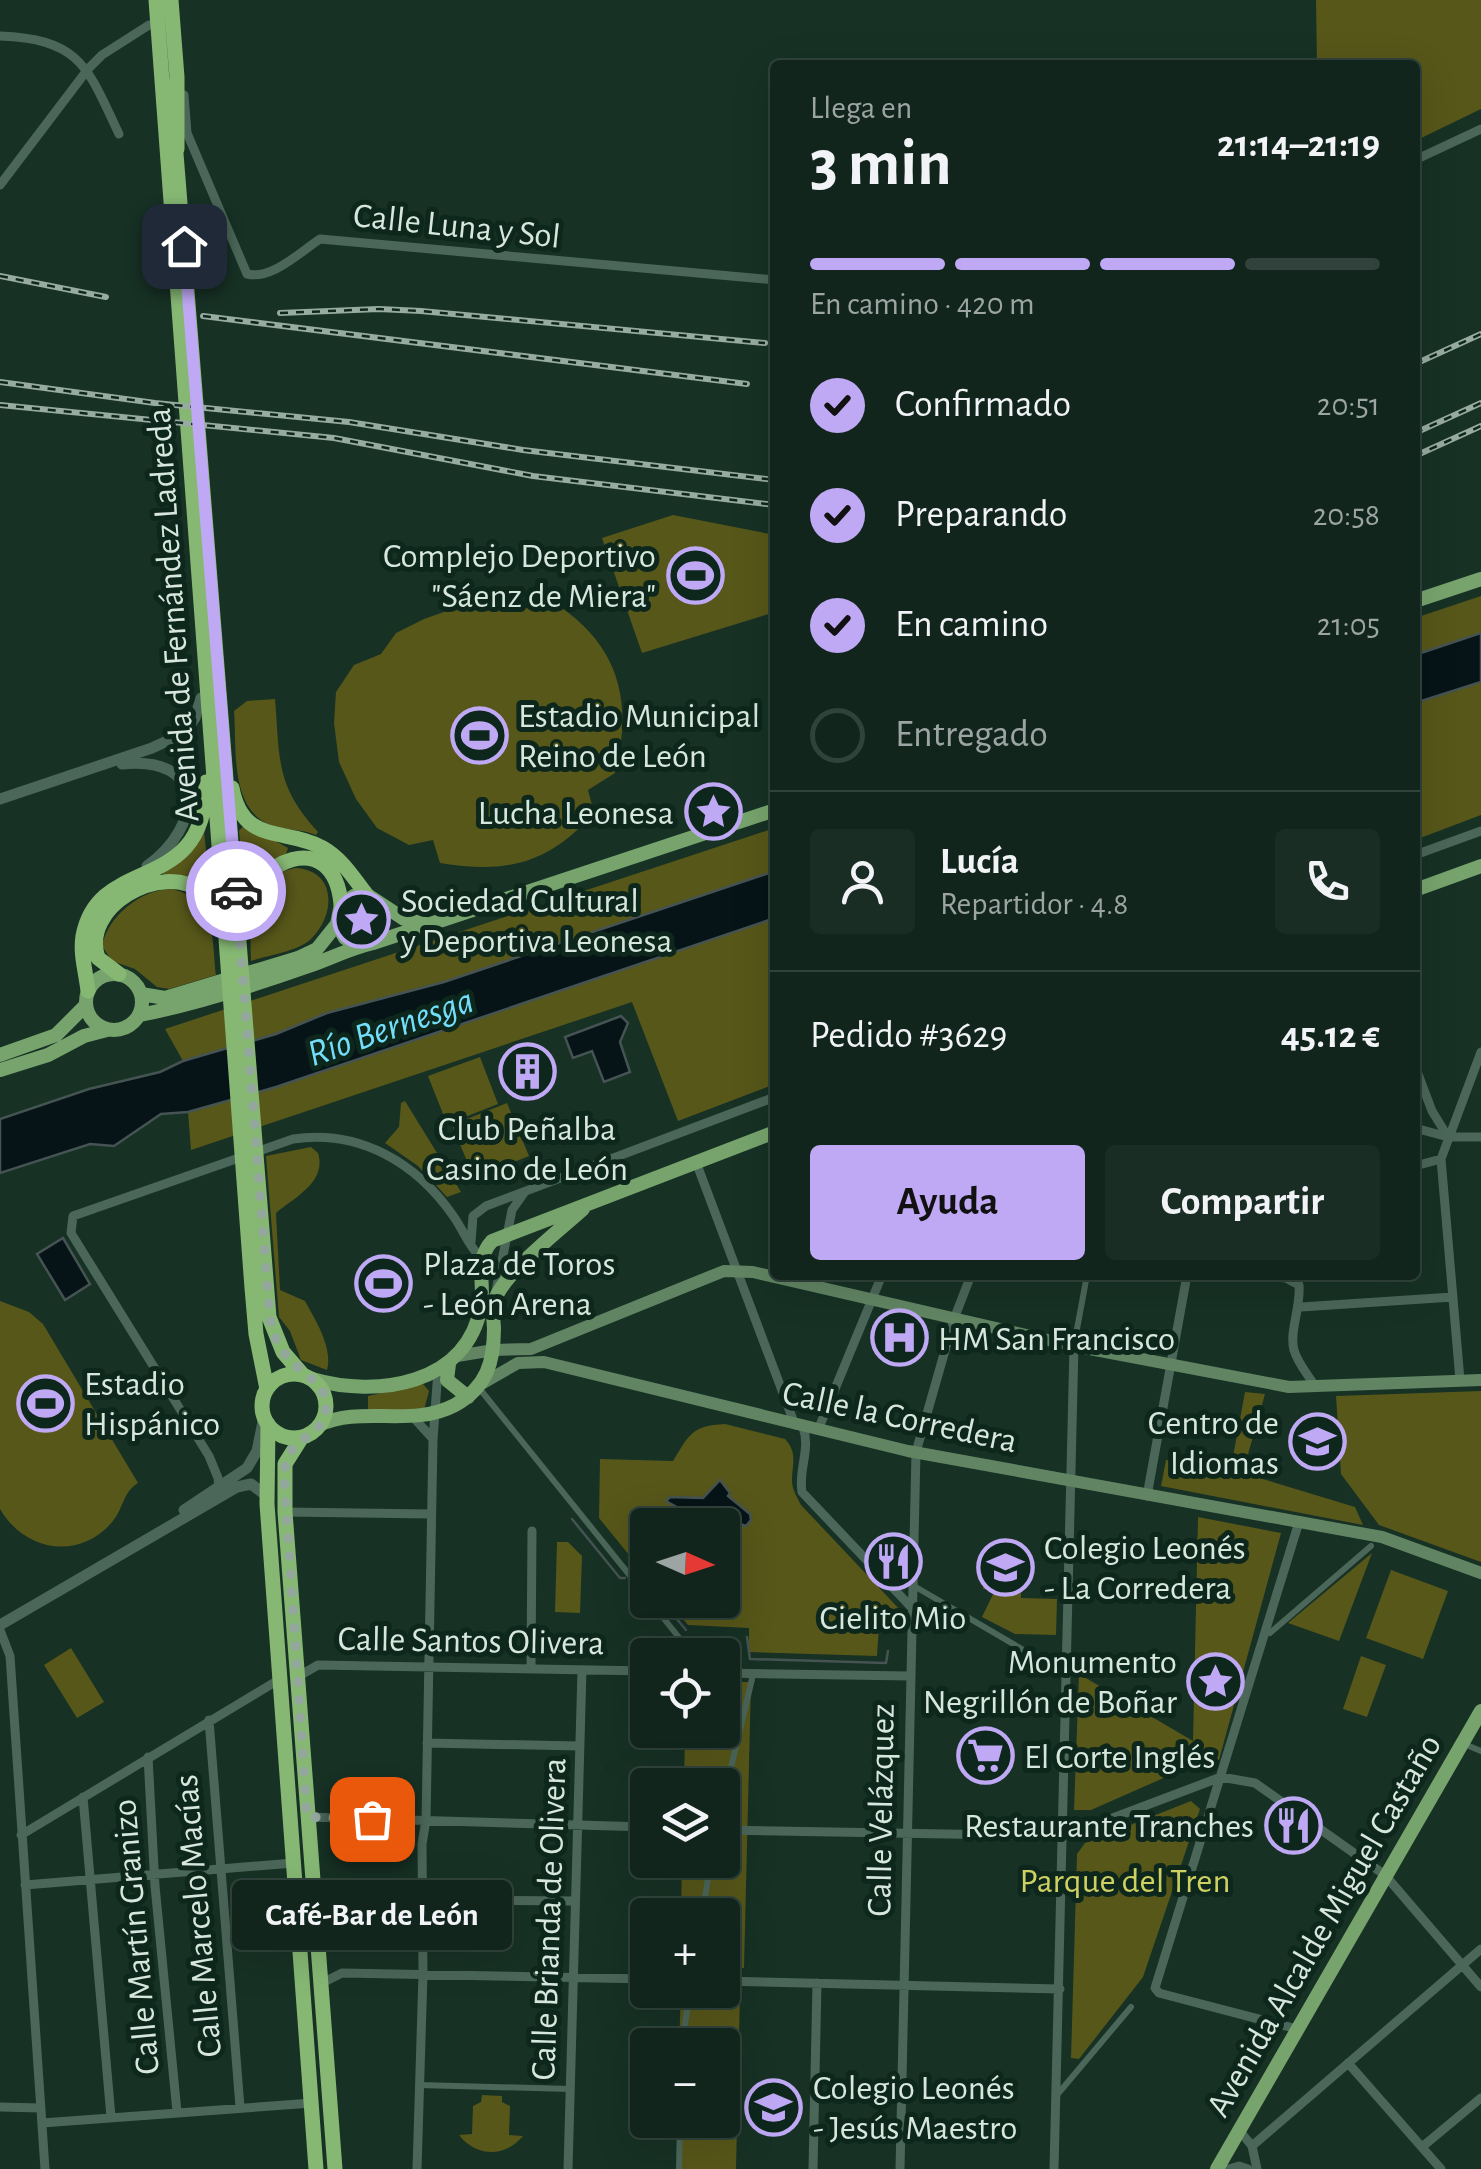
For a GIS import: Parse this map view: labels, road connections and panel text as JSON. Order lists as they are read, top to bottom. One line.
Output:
{"streets":{"highway":["Avenida de Fernández Ladreda"],"main road":["Calle la Corredera","Avenida Alcalde Miguel Castaño"],"street":["Calle Luna y Sol","Calle Santos Olivera","Calle Velázquez","Calle Marcelo Macías","Calle Brianda de Olivera","Calle Martín Granizo"]},"crossings":[["Avenida de Fernández Ladreda","Calle la Corredera"],["Calle la Corredera","Calle Velázquez"],["Calle Santos Olivera","Calle Brianda de Olivera"]],"water":["Río Bernesga"],"parks":["Parque del Tren"],"places":{"sports":["Complejo Deportivo \"Sáenz de Miera\"","Estadio Municipal Reino de León","Plaza de Toros - León Arena","Estadio Hispánico"],"place":["Lucha Leonesa","Sociedad Cultural y Deportiva Leonesa","Monumento Negrillón de Boñar"],"building":["Club Peñalba Casino de León"],"hospital":["HM San Francisco"],"school or university":["Centro de Idiomas","Colegio Leonés - La Corredera","Colegio Leonés - Jesús Maestro"],"restaurant":["Cielito Mio","Restaurante Tranches"],"supermarket":["El Corte Inglés"],"other":["Café-Bar de León"]},"north":"right","page":{"heading":["3 min","Llega en","21:14–21:19"],"panel":["Lucía","Repartidor · 4.8","Pedido #3629","45.12 €"],"bar":"En camino · 420 m","list":[["Confirmado","20:51"],["Preparando","20:58"],["En camino","21:05"],"Entregado"],"buttons":["Ayuda","Compartir"],"map_buttons":["+","−"],"bubble":"Café-Bar de León"}}
